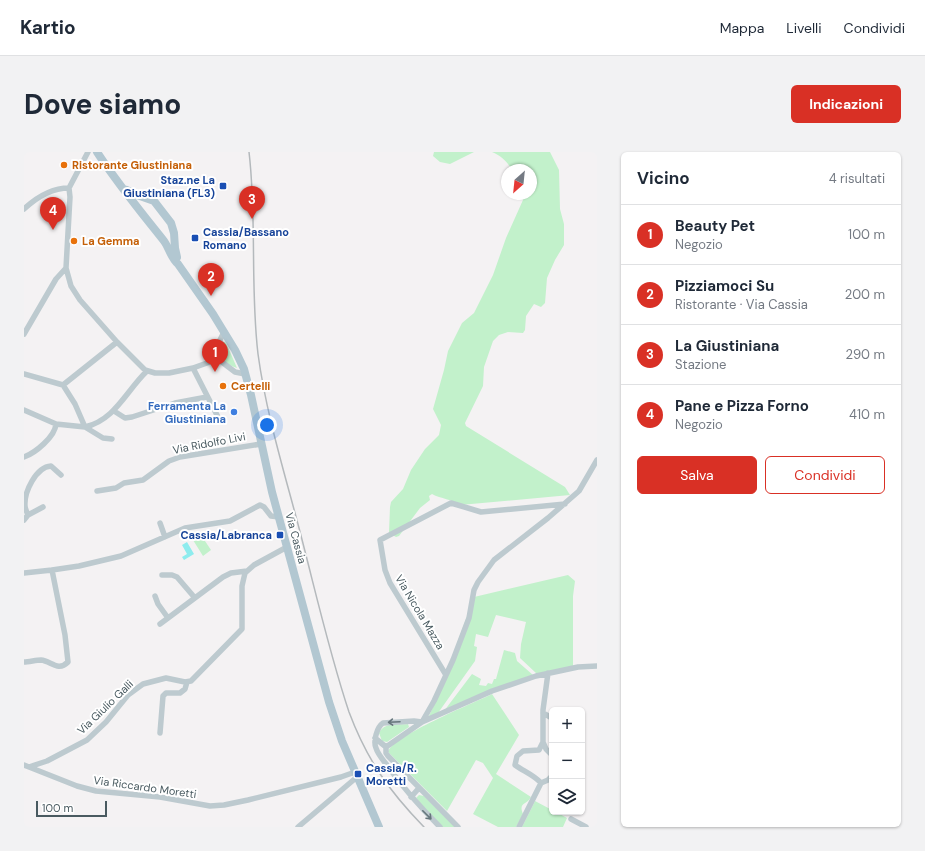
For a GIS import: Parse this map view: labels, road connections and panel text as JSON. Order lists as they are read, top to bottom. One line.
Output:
{"streets":{"main road":["Via Cassia"],"street":["Via Ridolfo Livi","Via Nicola Mazza","Via Giulio Galli","Via Riccardo Moretti"]},"crossings":[["Via Ridolfo Livi","Via Cassia"],["Via Cassia","Via Riccardo Moretti"],["Via Giulio Galli","Via Riccardo Moretti"]],"places":{"other":["Ristorante Giustiniana","La Gemma","Certelli","Ferramenta La Giustiniana"],"transit":["Staz.ne La Giustiniana (FL3)","Cassia/Bassano Romano","Cassia/Labranca","Cassia/R. Moretti"]},"scale_bar":"100 m","north":"bottom left","page":{"header":"Kartio","nav":["Mappa","Livelli","Condividi"],"buttons":["Indicazioni",["Salva","Condividi"]],"title":"Dove siamo","heading":["Vicino","4 risultati"],"pins":["3","4","2","1"],"list":[{"mark":"1","name":"Beauty Pet","note":"Negozio","value":"100 m"},{"mark":"2","name":"Pizziamoci Su","note":"Ristorante · Via Cassia","value":"200 m"},{"mark":"3","name":"La Giustiniana","note":"Stazione","value":"290 m"},{"mark":"4","name":"Pane e Pizza Forno","note":"Negozio","value":"410 m"}],"map_buttons":["+","−"],"scale":"100 m"}}
